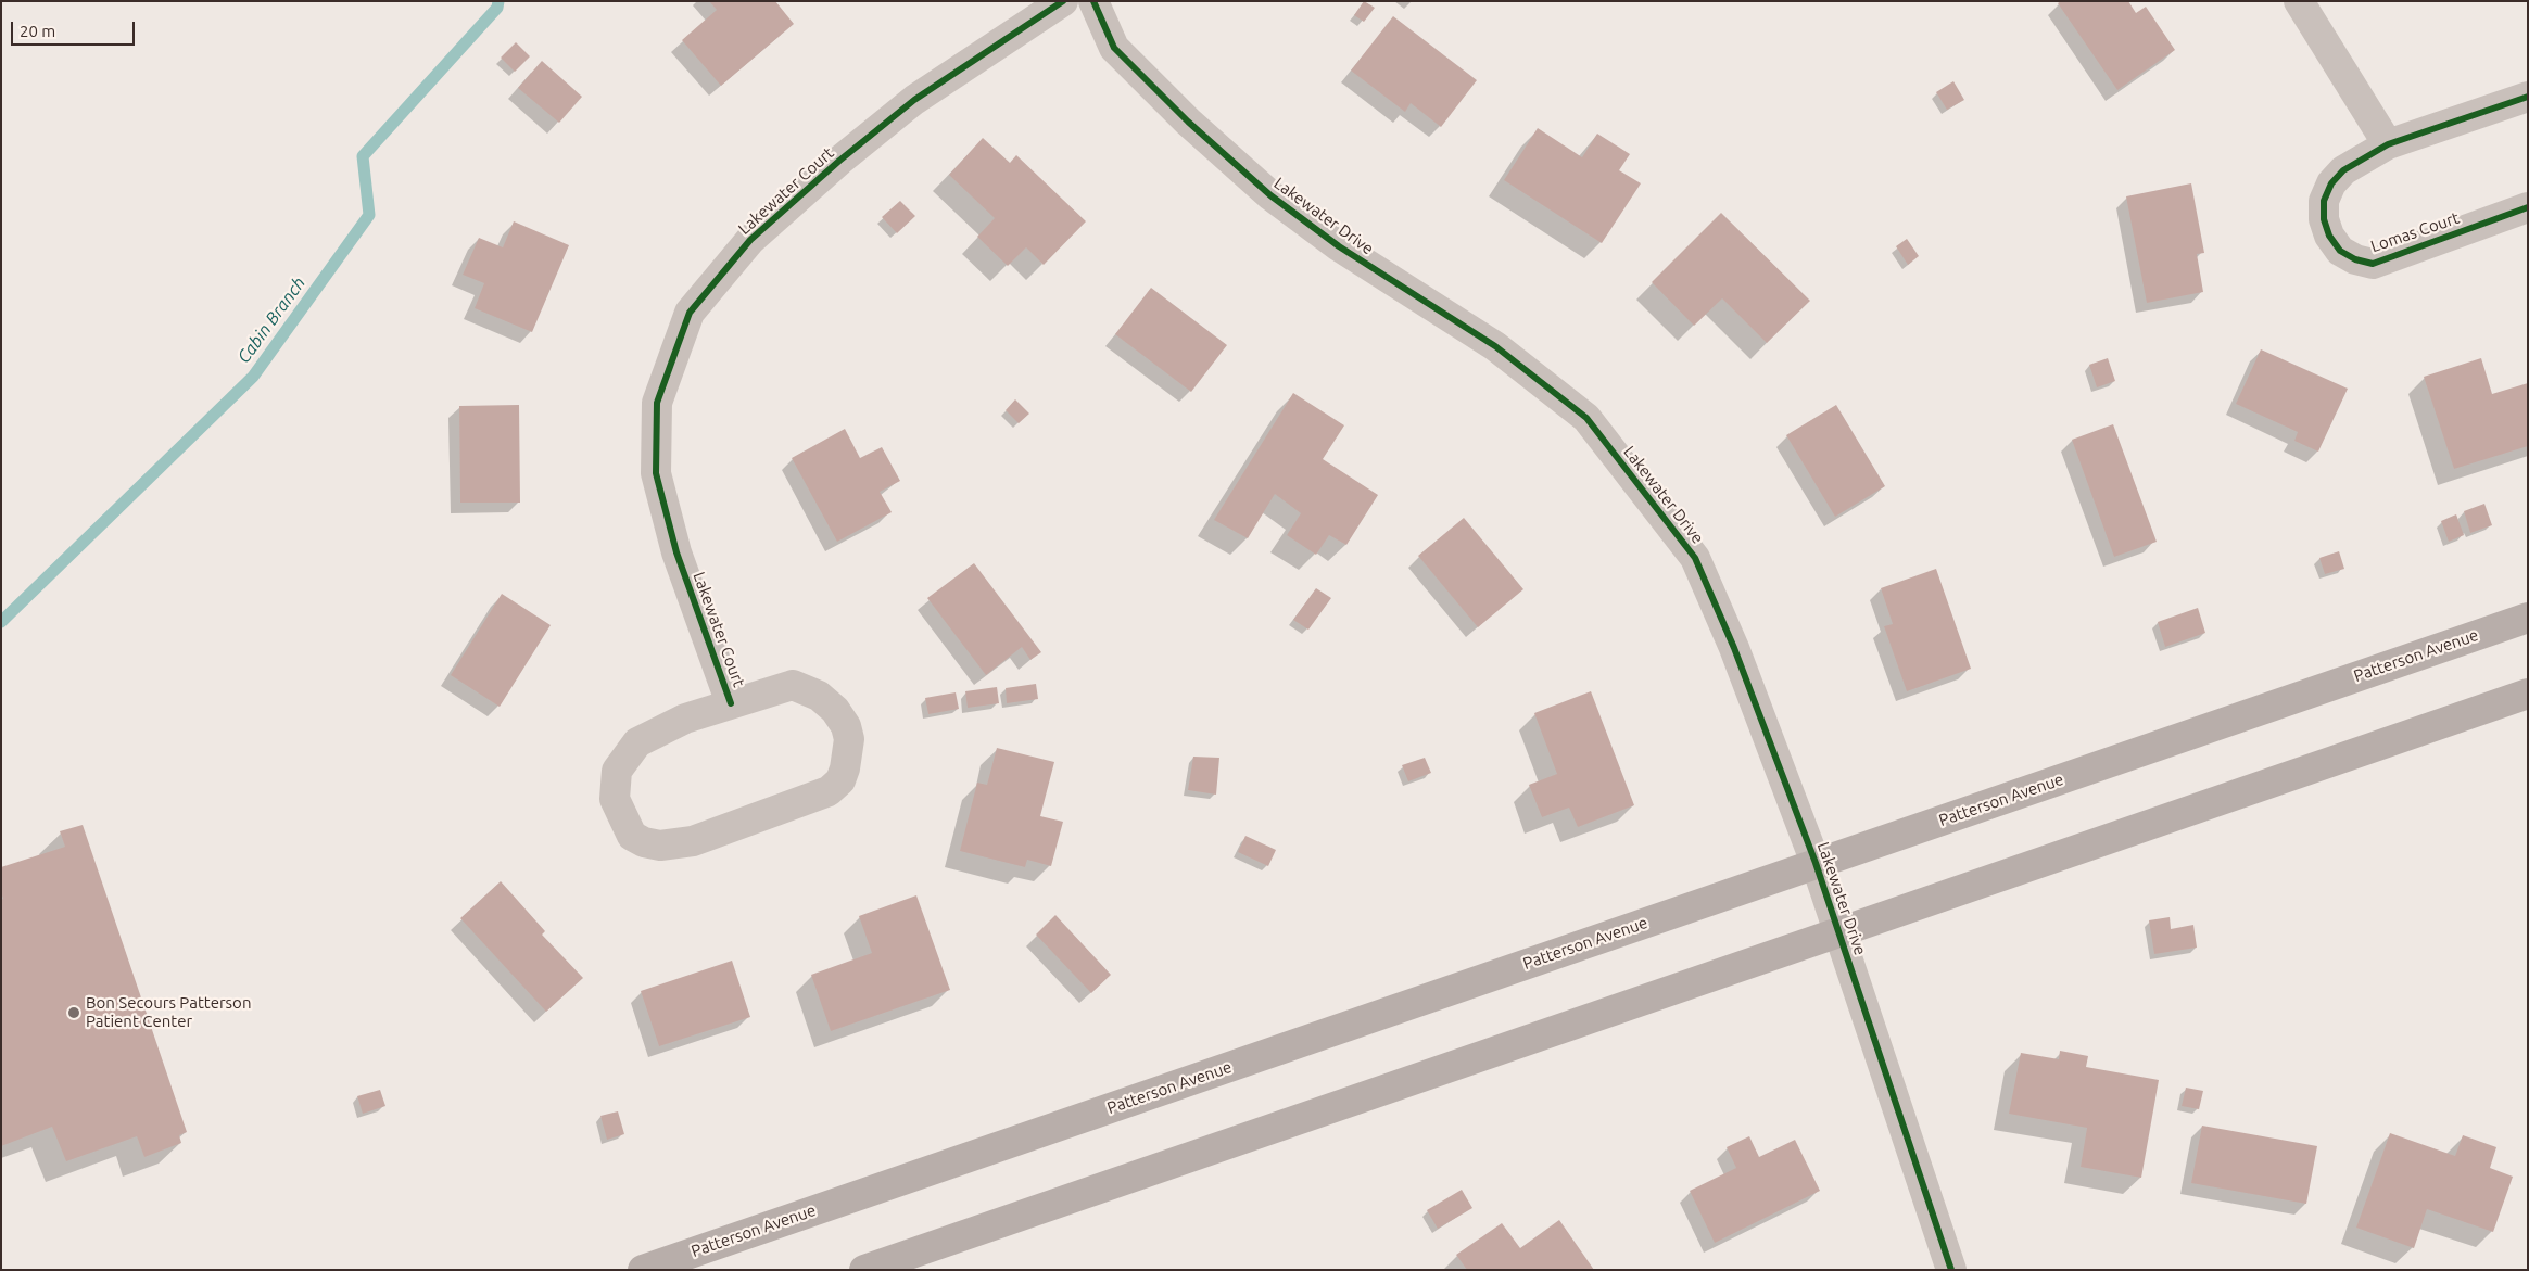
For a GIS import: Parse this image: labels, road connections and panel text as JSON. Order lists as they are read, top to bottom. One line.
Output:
{"streets":{"main road":["Patterson Avenue"],"street":["Lakewater Court","Lakewater Drive","Lomas Court"]},"crossings":[["Lakewater Drive","Patterson Avenue"]],"water":["Cabin Branch"],"places":["Bon Secours Patterson Patient Center"],"scale_bar":"20 m"}
